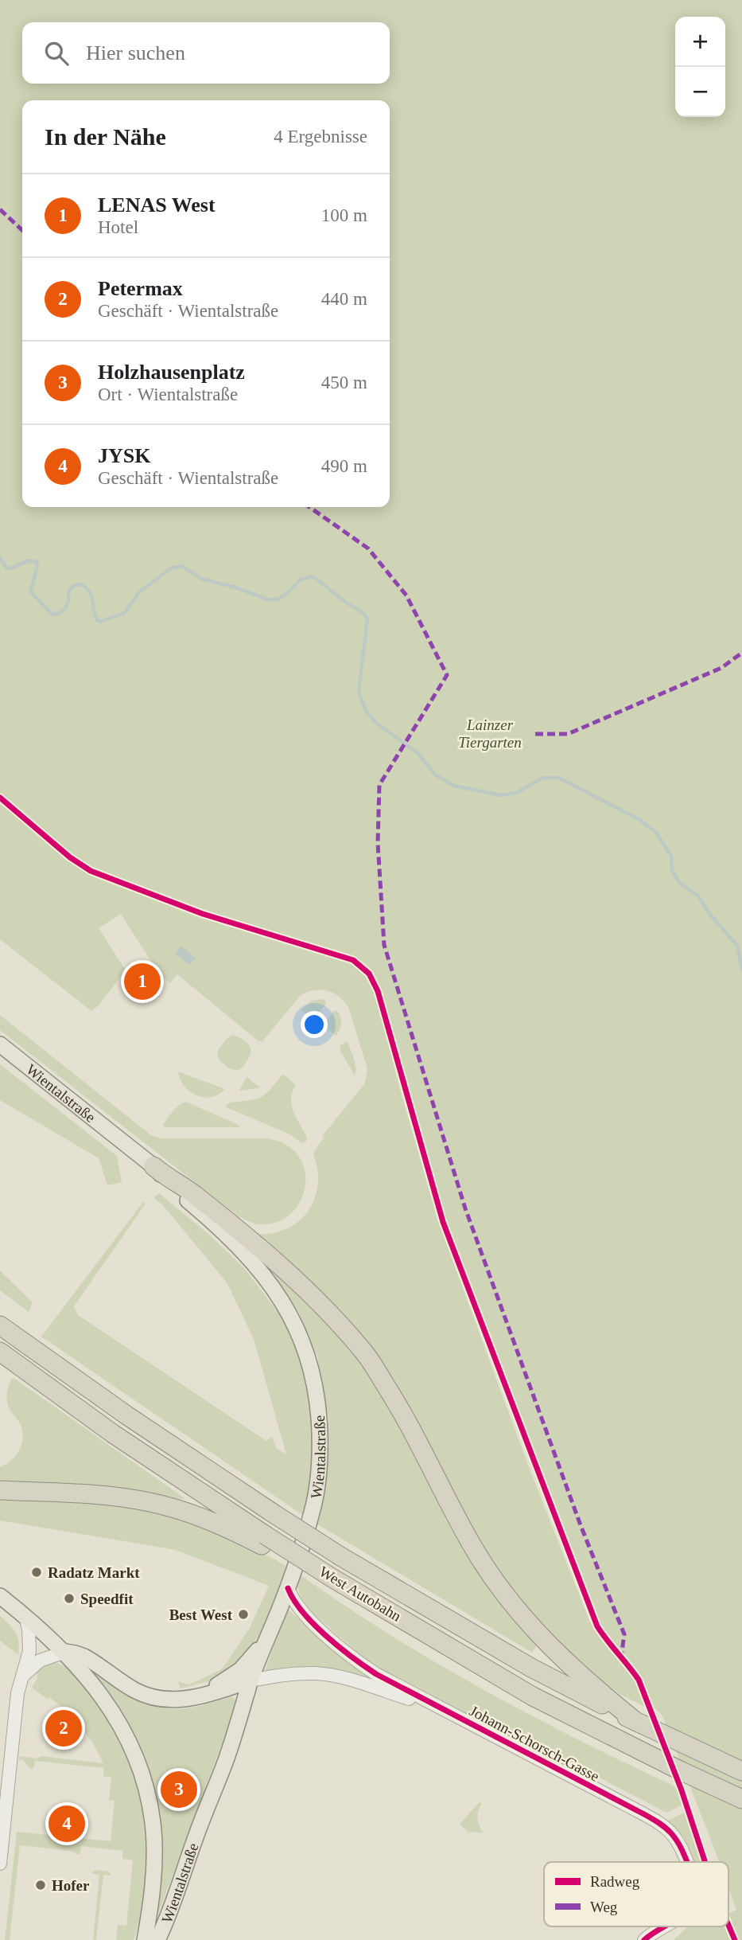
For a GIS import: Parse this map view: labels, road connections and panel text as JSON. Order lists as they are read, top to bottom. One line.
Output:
{"streets":{"highway":["West Autobahn"],"main road":["Wientalstraße"],"street":["Johann-Schorsch-Gasse"]},"crossings":[["Wientalstraße","Johann-Schorsch-Gasse"]],"parks":["Lainzer Tiergarten"],"places":["Radatz Markt","Speedfit","Best West","Hofer"],"legend":["Radweg","Weg"],"page":{"map_buttons":["+","−"],"search":"Hier suchen","heading":["In der Nähe","4 Ergebnisse"],"list":[{"mark":"1","name":"LENAS West","note":"Hotel","value":"100 m"},{"mark":"2","name":"Petermax","note":"Geschäft · Wientalstraße","value":"440 m"},{"mark":"3","name":"Holzhausenplatz","note":"Ort · Wientalstraße","value":"450 m"},{"mark":"4","name":"JYSK","note":"Geschäft · Wientalstraße","value":"490 m"}],"pins":["1","2","3","4"]}}
